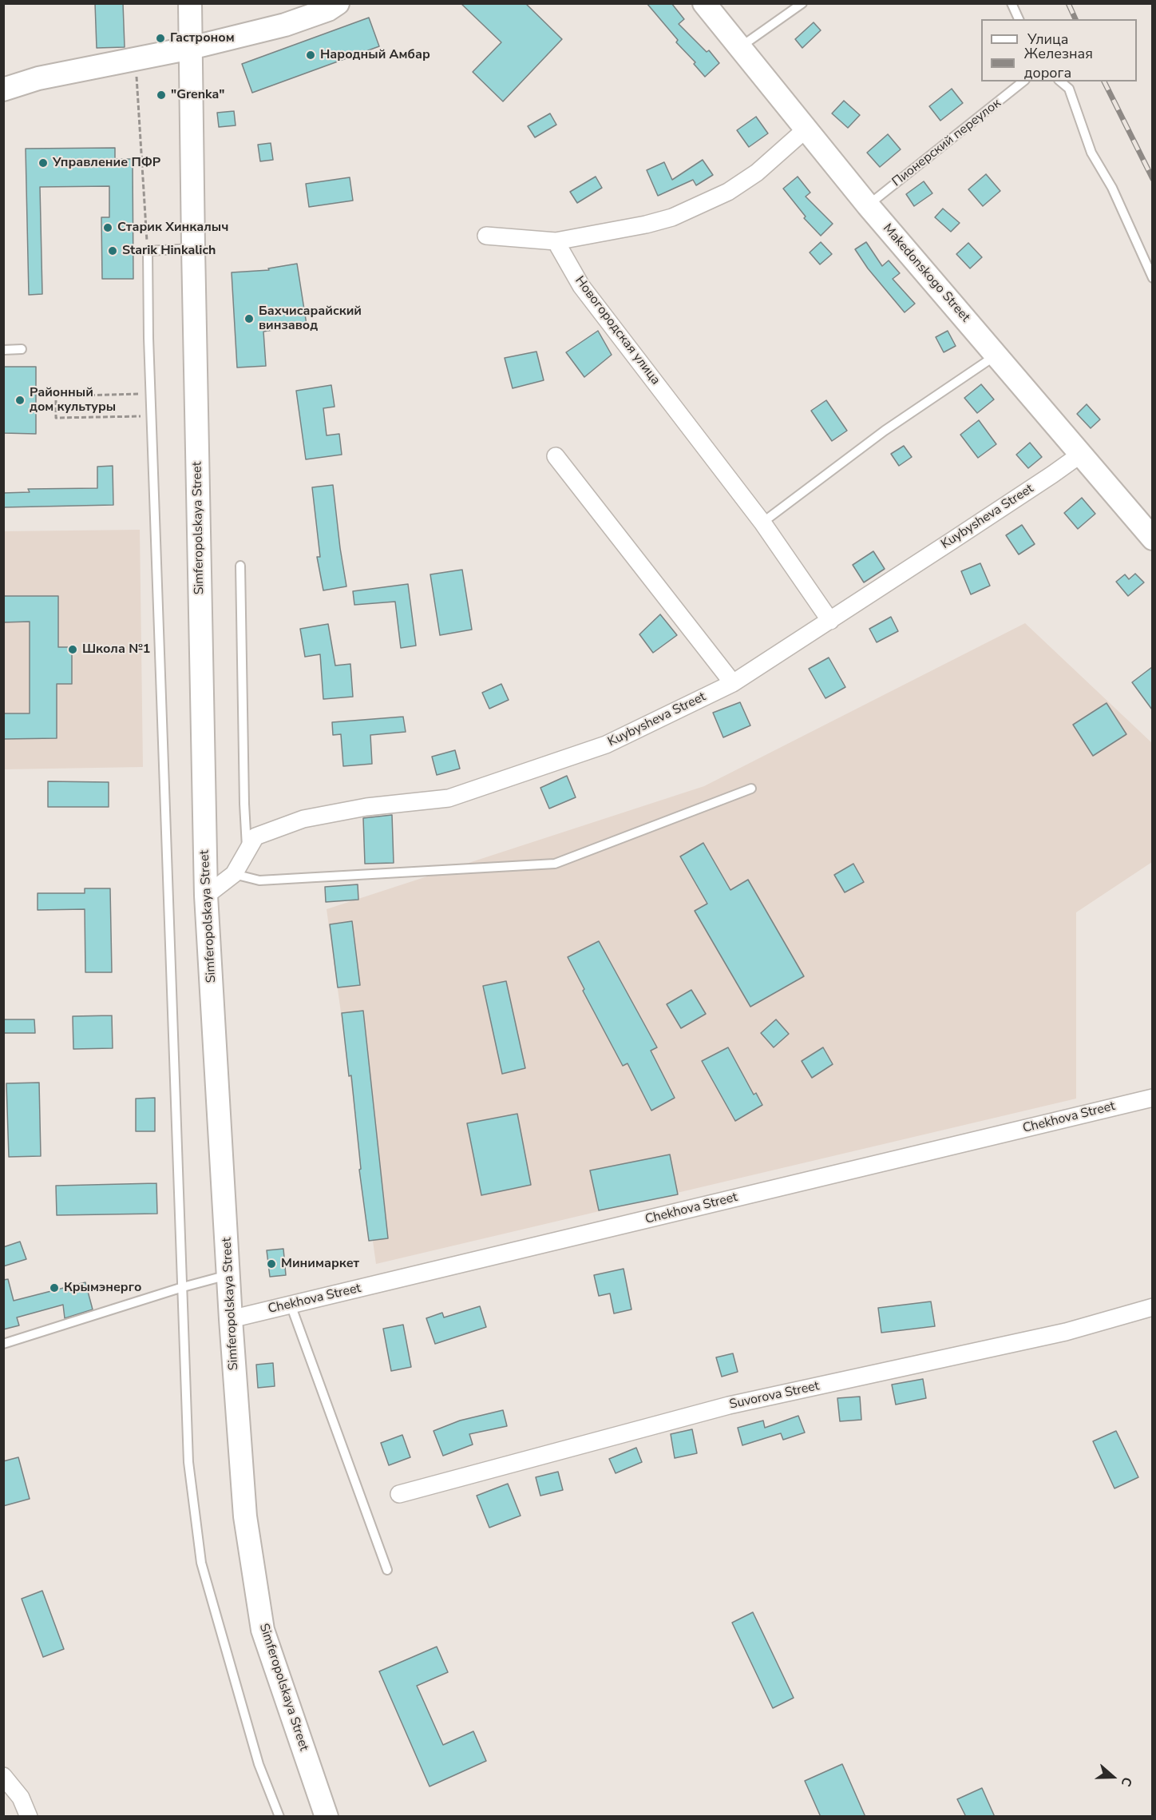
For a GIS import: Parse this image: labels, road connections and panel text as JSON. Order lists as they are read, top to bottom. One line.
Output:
{"streets":{"main road":["Makedonskogo Street","Simferopolskaya Street"],"street":["Новогородская улица","Kuybysheva Street","Chekhova Street","Suvorova Street"],"lane":["Пионерский переулок"]},"crossings":[["Пионерский переулок","Makedonskogo Street"],["Makedonskogo Street","Kuybysheva Street"],["Новогородская улица","Kuybysheva Street"],["Kuybysheva Street","Simferopolskaya Street"],["Simferopolskaya Street","Chekhova Street"]],"places":["Гастроном","Народный Амбар","\"Grenka\"","Управление ПФР","Старик Хинкалыч","Starik Hinkalich","Бахчисарайский винзавод","Районный дом культуры","Школа №1","Минимаркет","Крымэнерго"],"legend":["Улица","Железная дорога"],"north":"right"}
